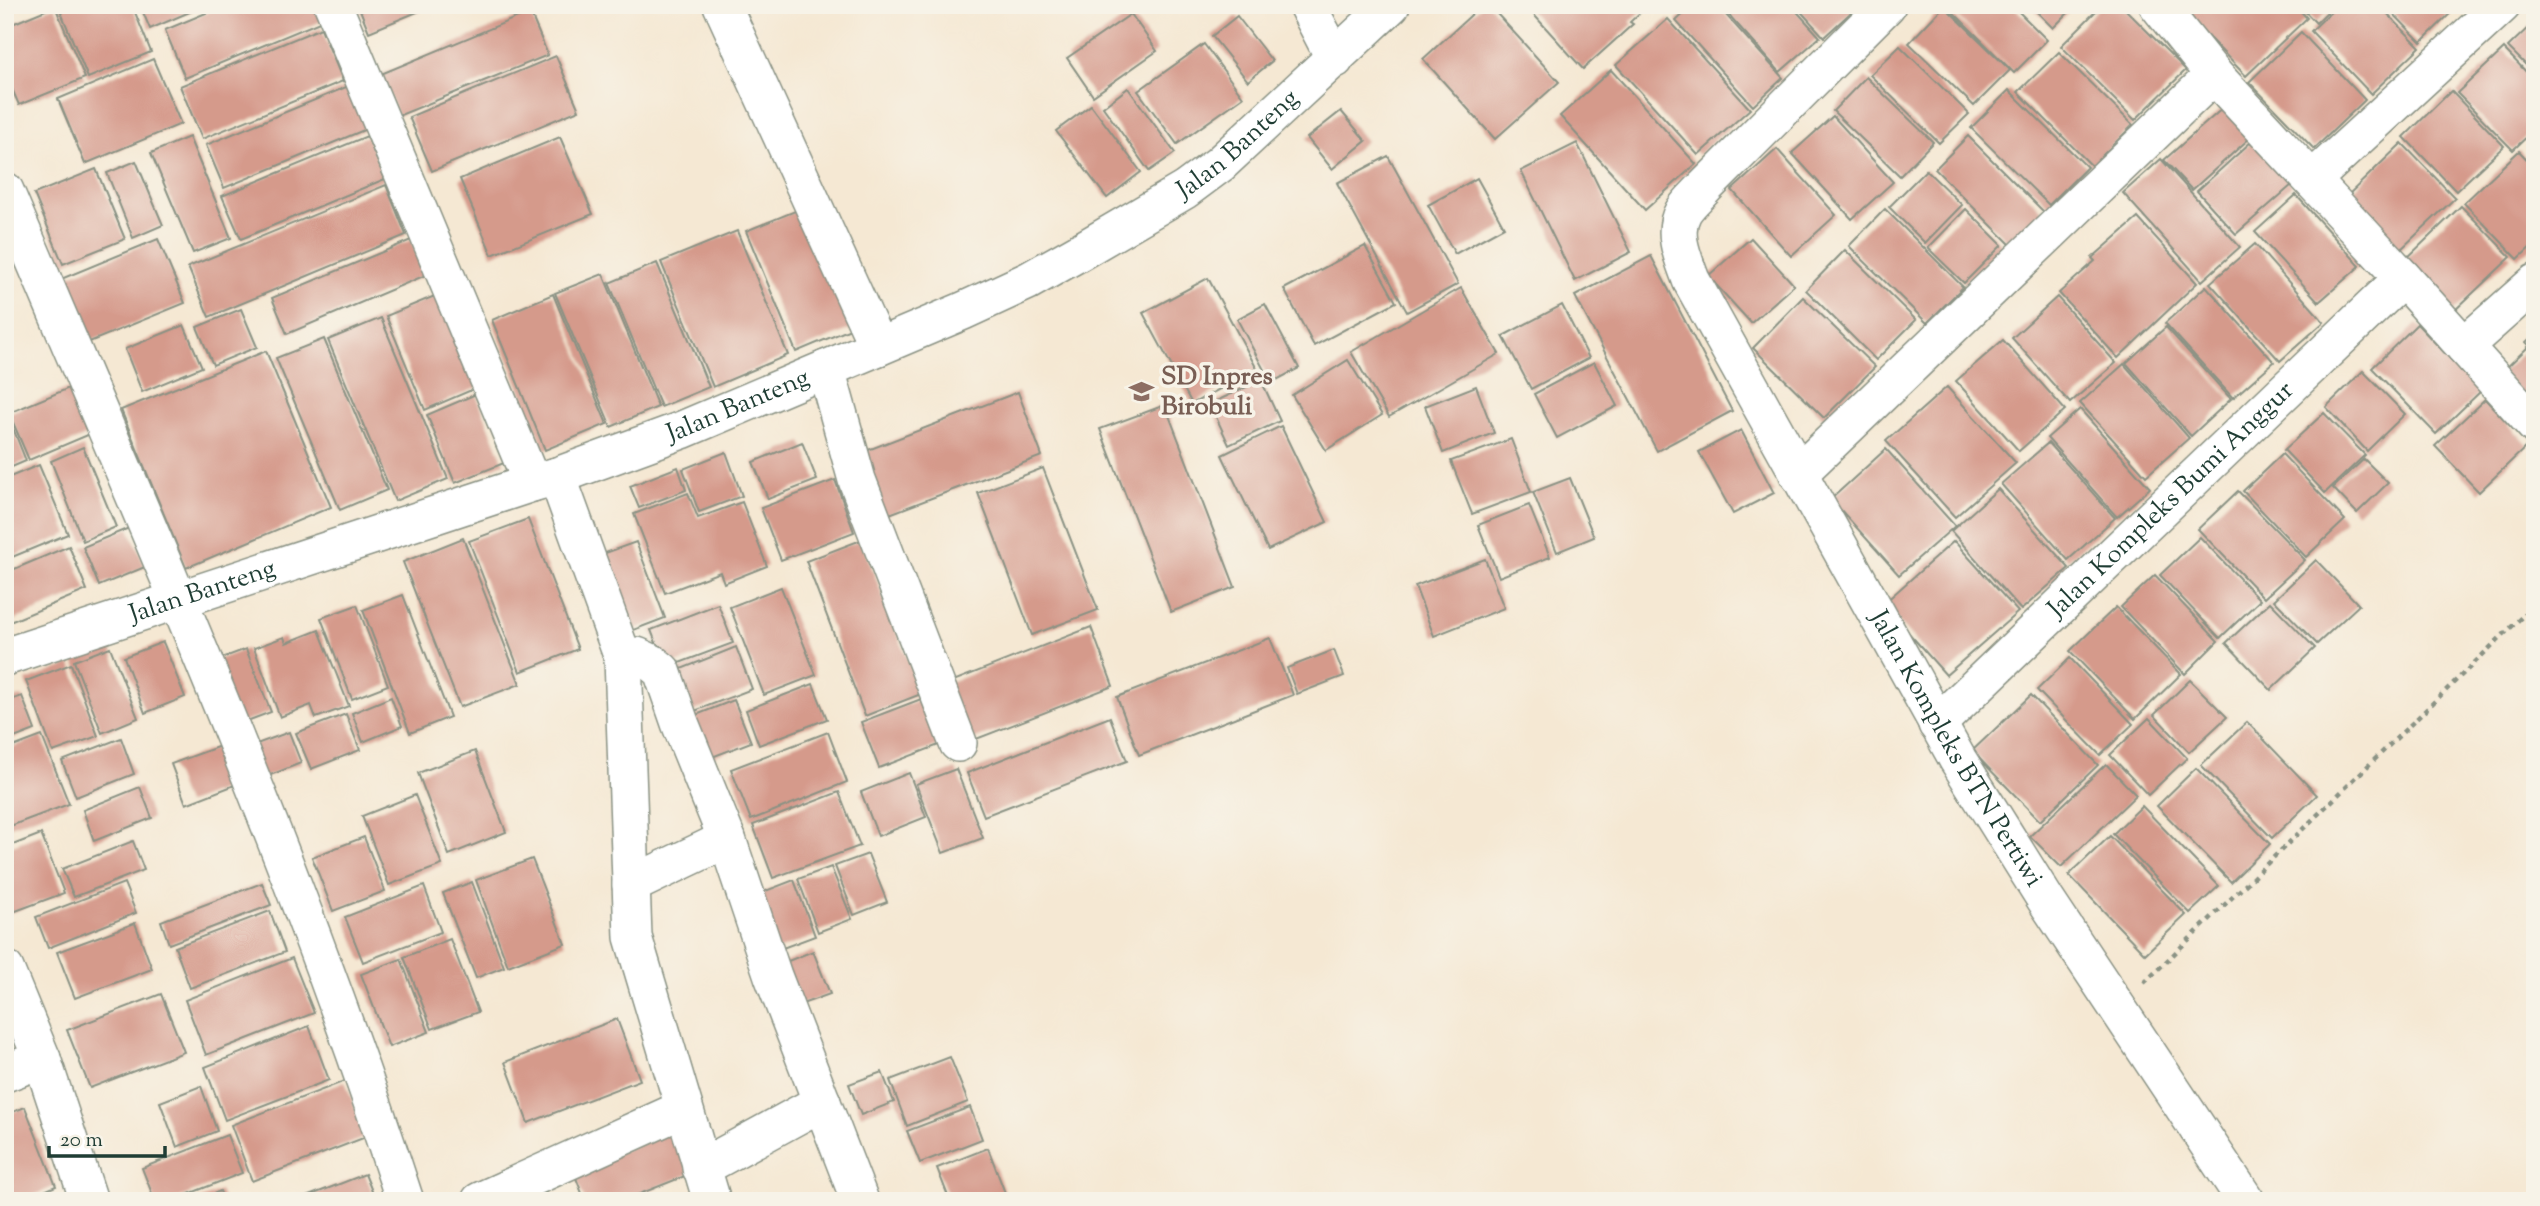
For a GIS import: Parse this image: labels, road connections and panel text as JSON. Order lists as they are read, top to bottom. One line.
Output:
{"streets":{"street":["Jalan Banteng","Jalan Kompleks Bumi Anggur","Jalan Kompleks BTN Pertiwi"]},"crossings":[["Jalan Kompleks Bumi Anggur","Jalan Kompleks BTN Pertiwi"]],"places":{"school or university":["SD Inpres Birobuli"]},"scale_bar":"20 m"}
